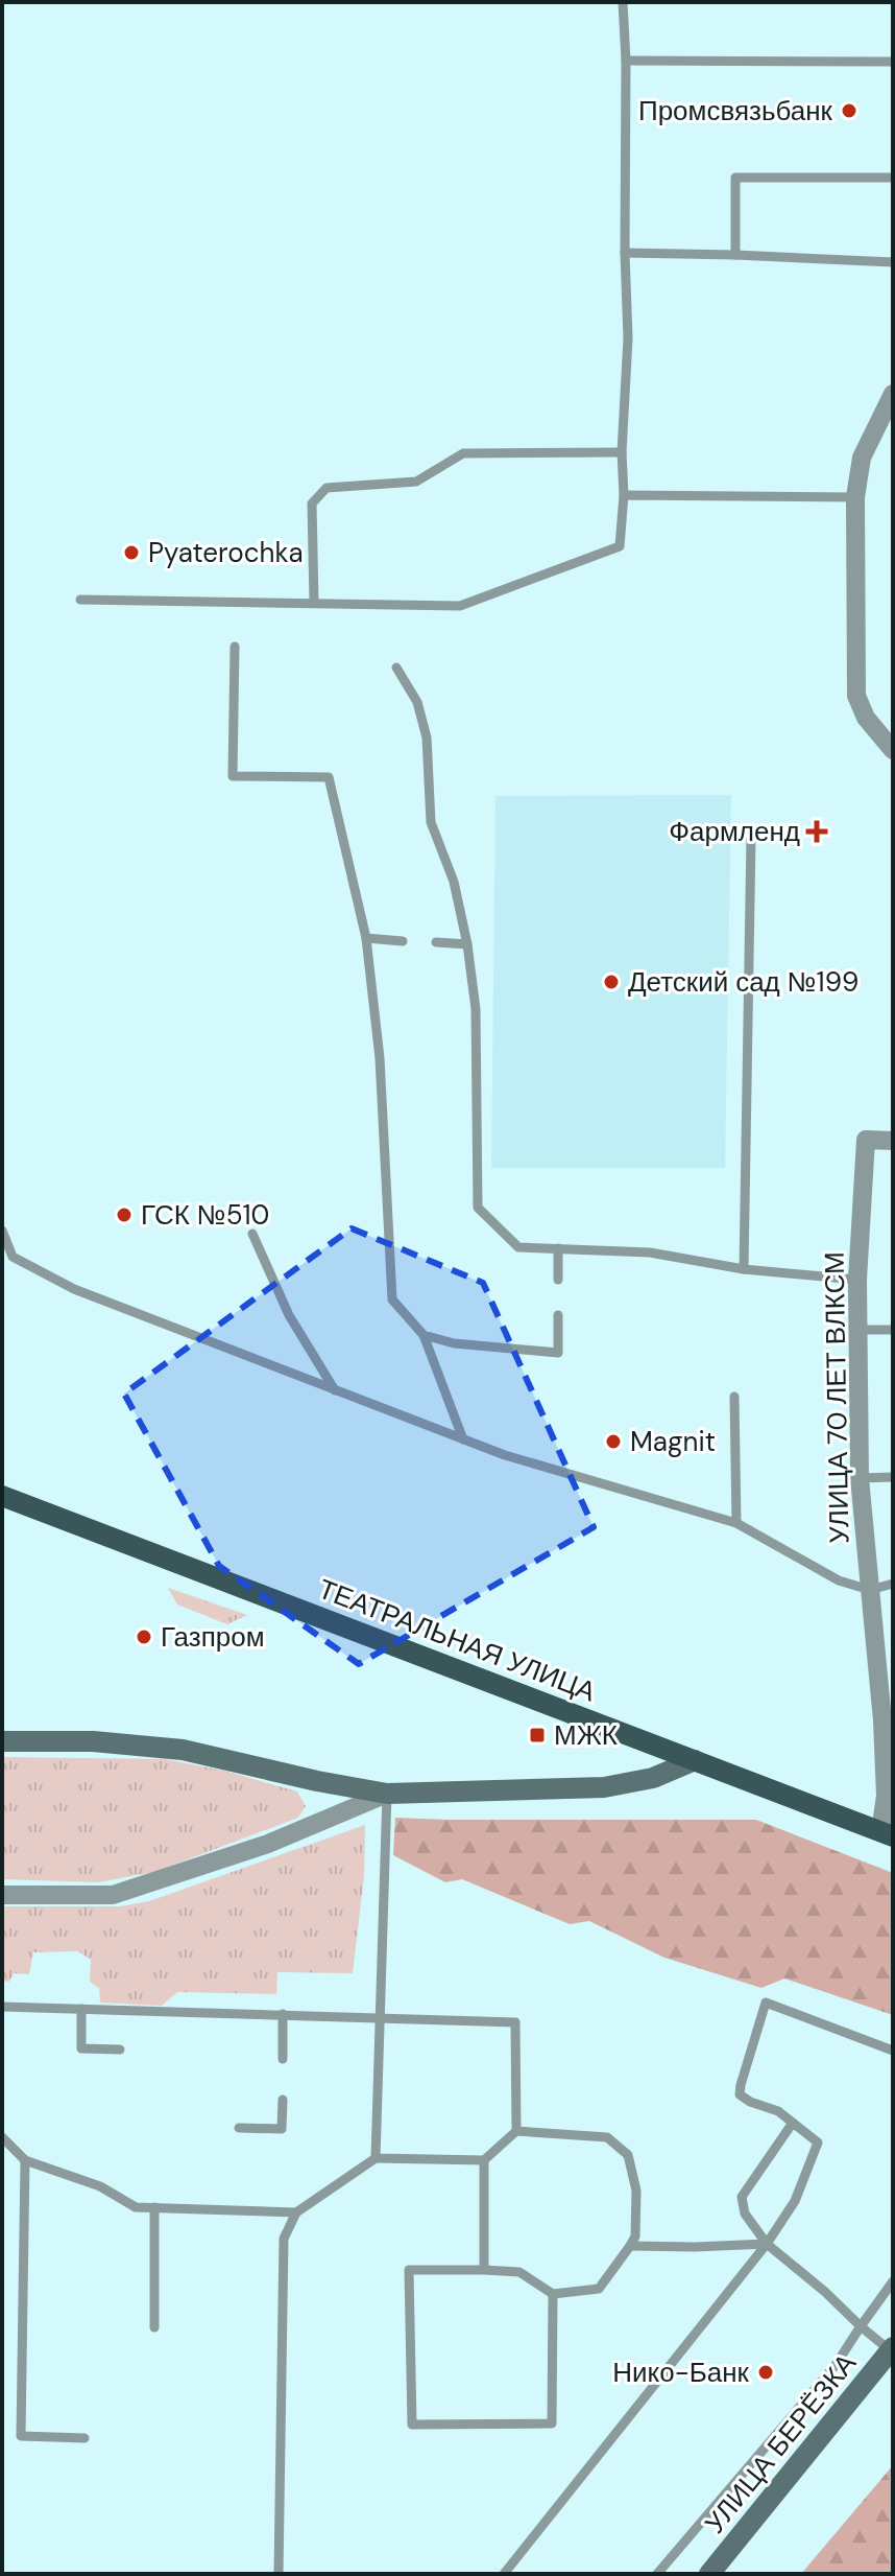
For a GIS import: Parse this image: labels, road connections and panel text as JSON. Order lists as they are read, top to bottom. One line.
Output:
{"streets":{"main road":["ТЕАТРАЛЬНАЯ УЛИЦА"],"street":["УЛИЦА 70 ЛЕТ ВЛКСМ","УЛИЦА БЕРЁЗКА"]},"crossings":[["УЛИЦА 70 ЛЕТ ВЛКСМ","ТЕАТРАЛЬНАЯ УЛИЦА"]],"places":{"other":["Промсвязьбанк","Pyaterochka","Детский сад №199","ГСК №510","Magnit","Газпром","Нико-Банк"],"health":["Фармленд"],"transit":["МЖК"]}}
